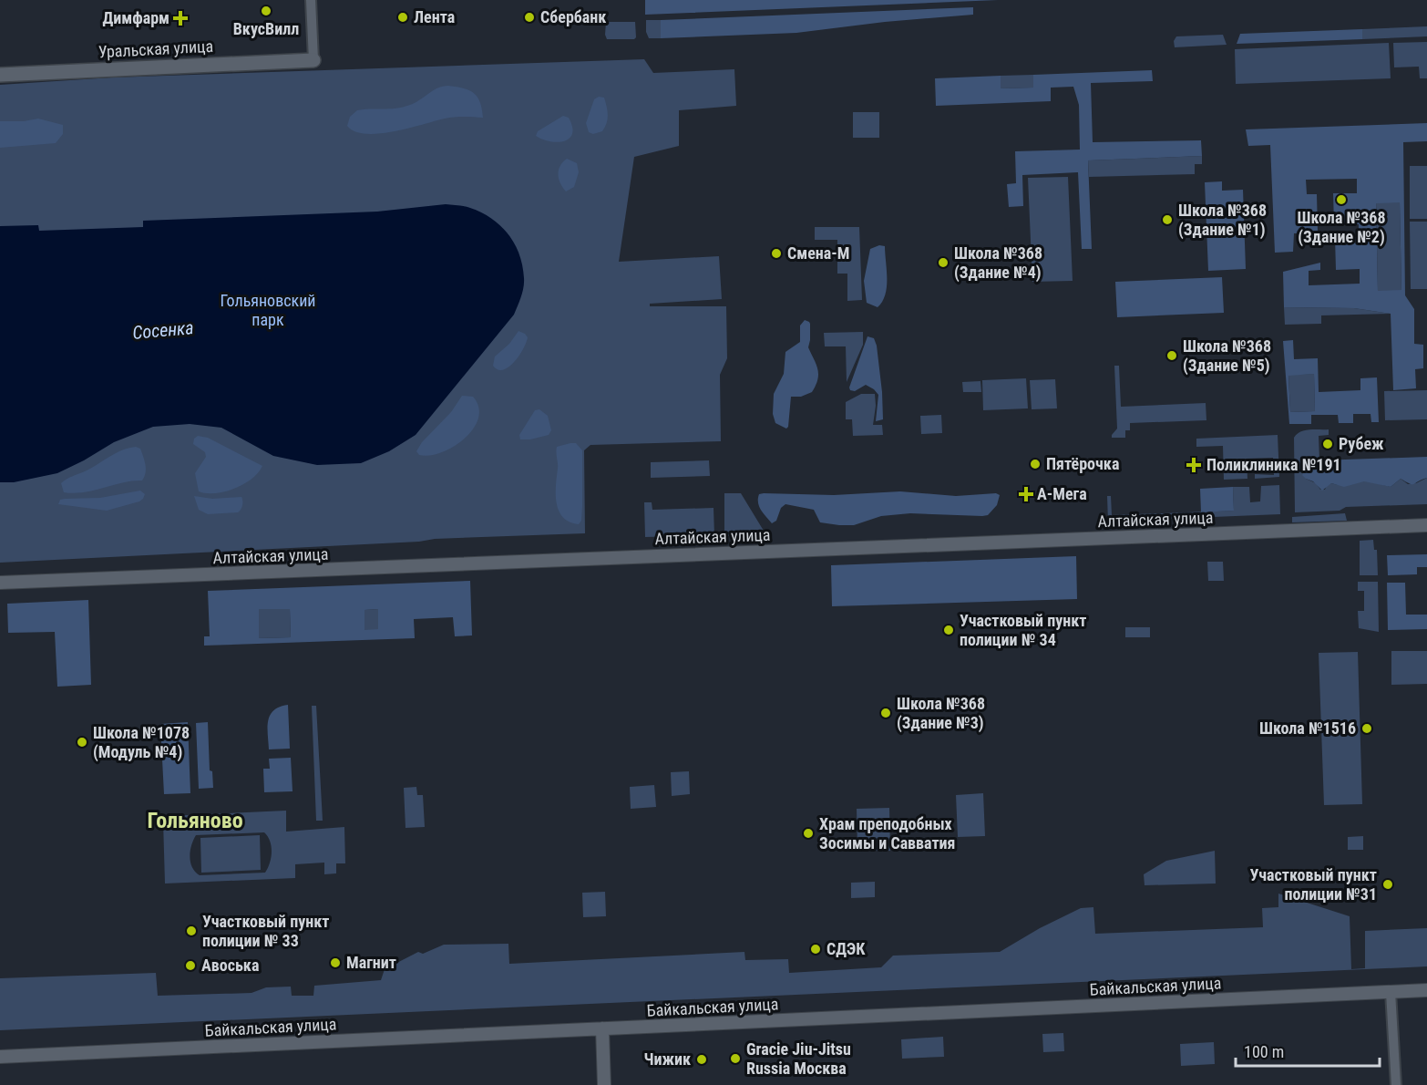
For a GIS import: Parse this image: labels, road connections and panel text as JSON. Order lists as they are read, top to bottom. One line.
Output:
{"streets":{"main road":["Уральская улица"],"street":["Алтайская улица","Байкальская улица"]},"districts":["Гольяново"],"water":["Сосенка"],"parks":["Гольяновcкий парк"],"places":{"other":["ВкусВилл","Лента","Сбербанк","Школа №368 (Здание №2)","Школа №368 (Здание №1)","Смена-М","Школа №368 (Здание №4)","Школа №368 (Здание №5)","Рубеж","Пятёрочка","Участковый пункт полиции № 34","Школа №368 (Здание №3)","Школа №1516","Школа №1078 (Модуль №4)","Храм преподобных Зосимы и Савватия","Участковый пункт полиции №31","Участковый пункт полиции № 33","СДЭК","Магнит","Авоська","Gracie Jiu-Jitsu Russia Москва","Чижик"],"health":["Димфарм","Поликлиника №191","А-Мега"]},"scale_bar":"100 m"}
